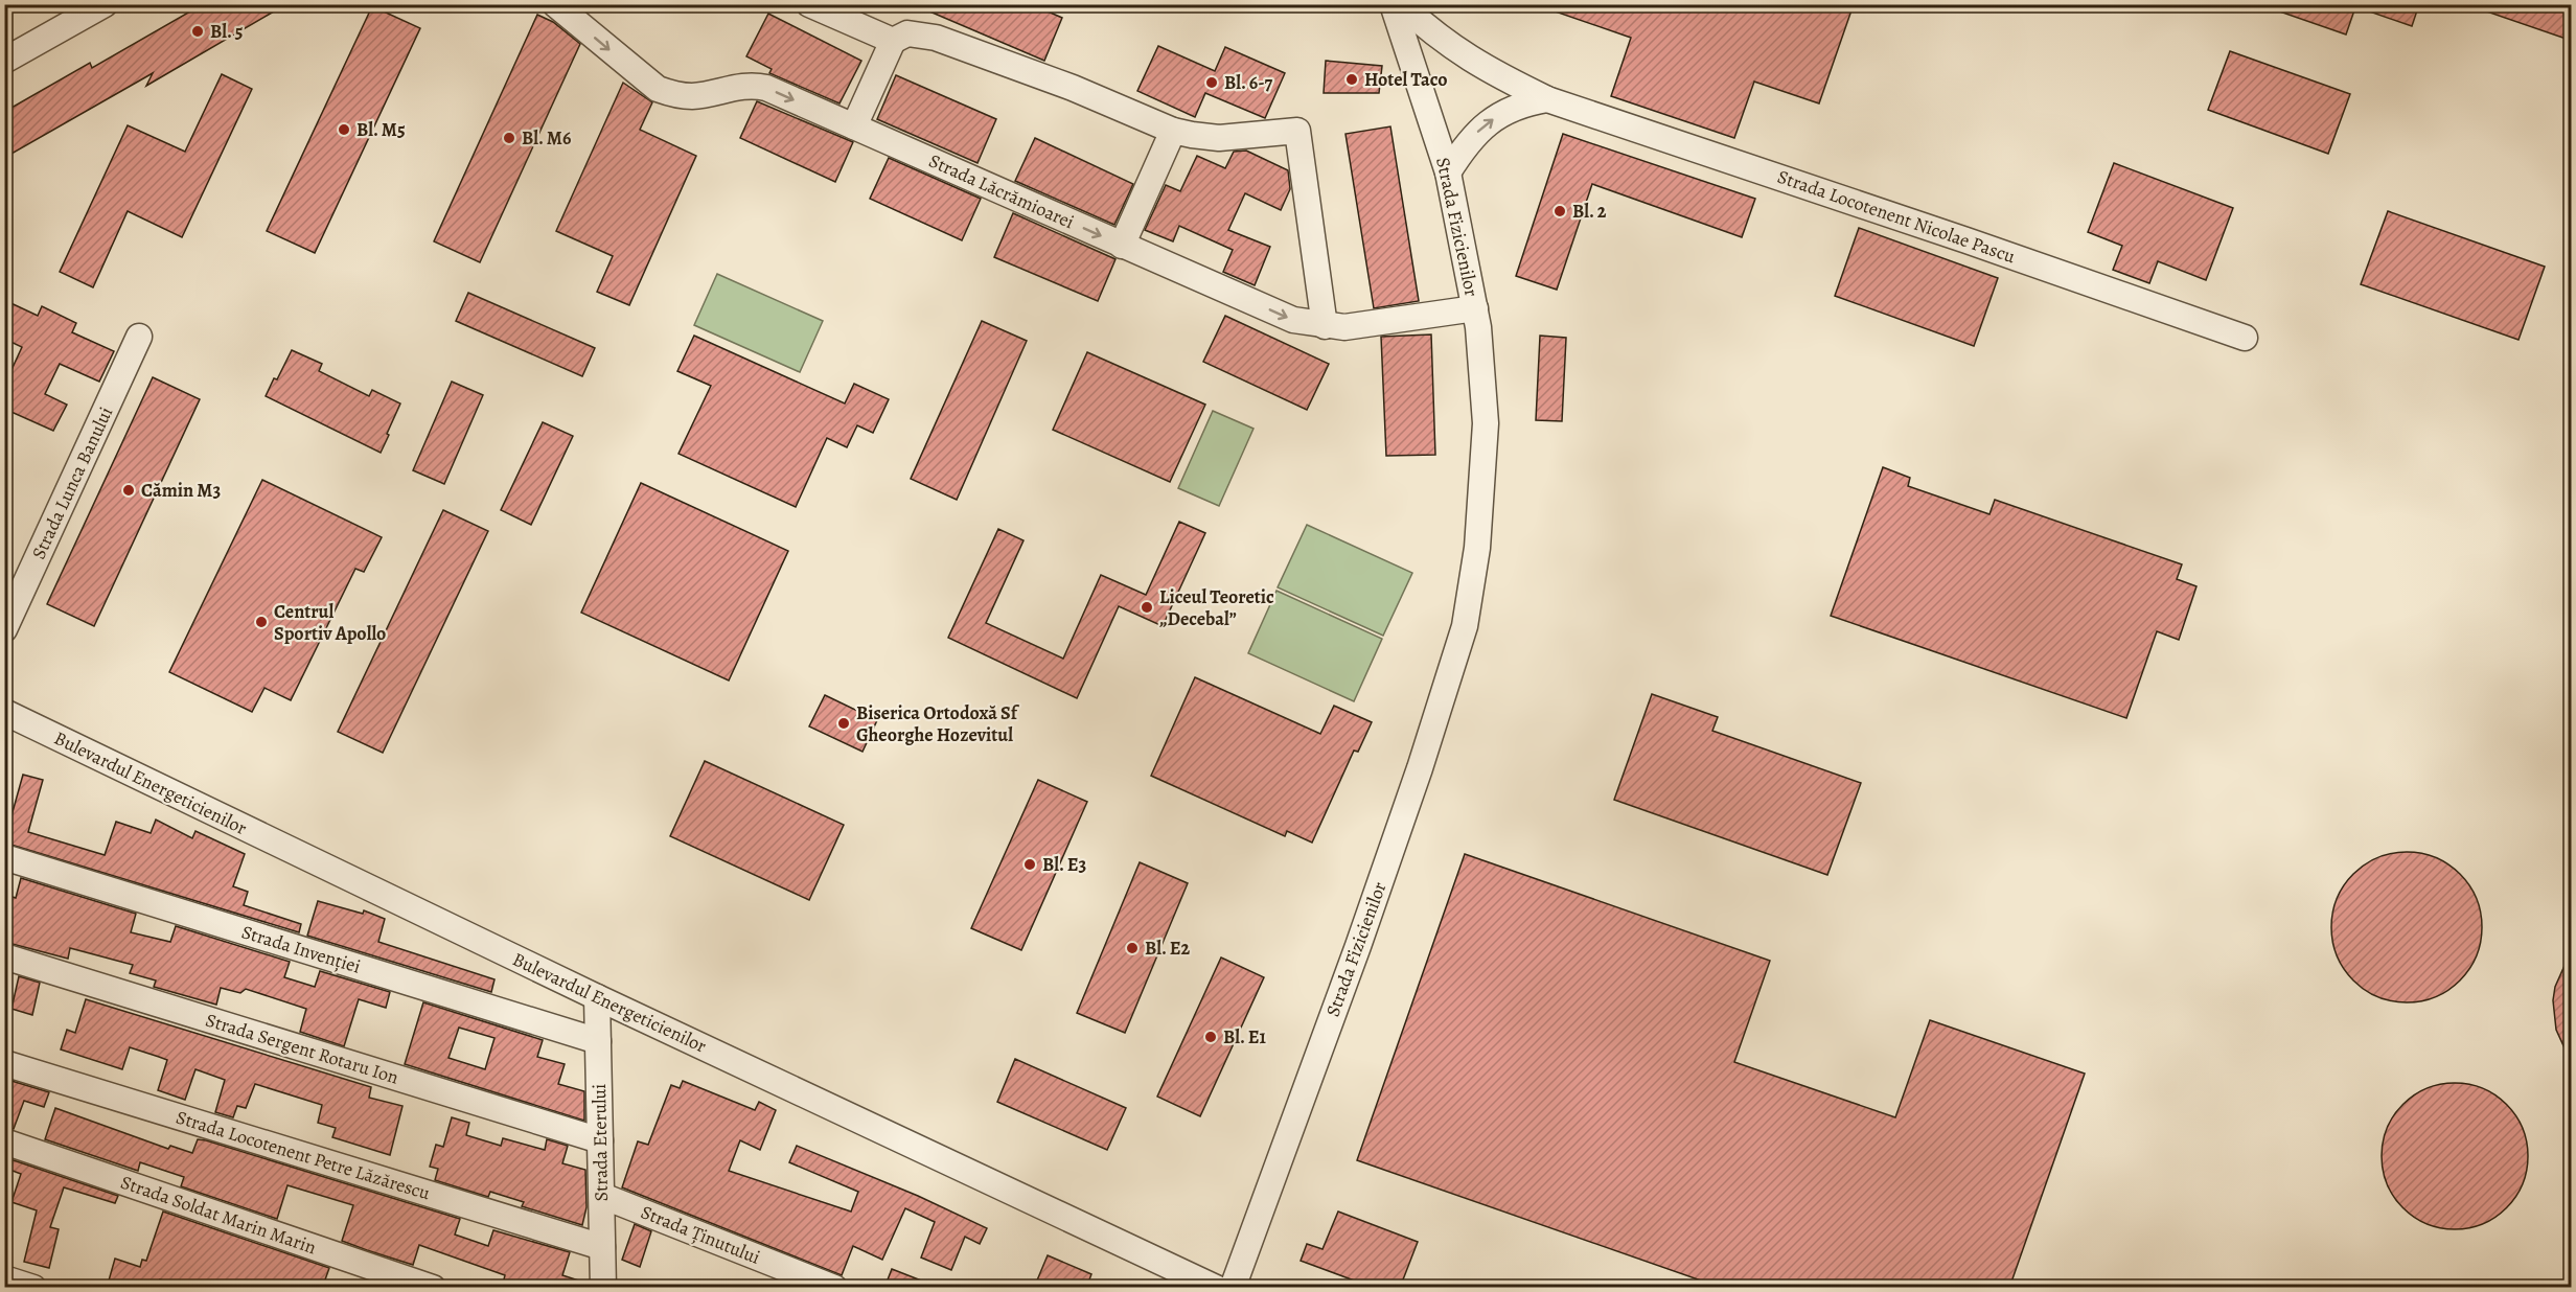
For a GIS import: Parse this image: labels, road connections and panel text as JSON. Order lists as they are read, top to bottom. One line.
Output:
{"streets":{"street":["Strada Lăcrămioarei","Strada Locotenent Nicolae Pascu","Strada Fizicienilor","Strada Lunca Banului","Bulevardul Energeticienilor","Strada Invenției","Strada Sergent Rotaru Ion","Strada Eterului","Strada Locotenent Petre Lăzărescu","Strada Soldat Marin Marin","Strada Ținutului"]},"crossings":[["Strada Lăcrămioarei","Strada Fizicienilor"],["Bulevardul Energeticienilor","Strada Eterului"],["Strada Invenției","Strada Eterului"],["Strada Sergent Rotaru Ion","Strada Eterului"],["Strada Eterului","Strada Locotenent Petre Lăzărescu"],["Strada Eterului","Strada Ținutului"]],"places":["Bl. 5","Hotel Taco","Bl. 6-7","Bl. M5","Bl. M6","Bl. 2","Cămin M3","Liceul Teoretic „Decebal”","Centrul Sportiv Apollo","Biserica Ortodoxă Sf Gheorghe Hozevitul","Bl. E3","Bl. E2","Bl. E1"]}
